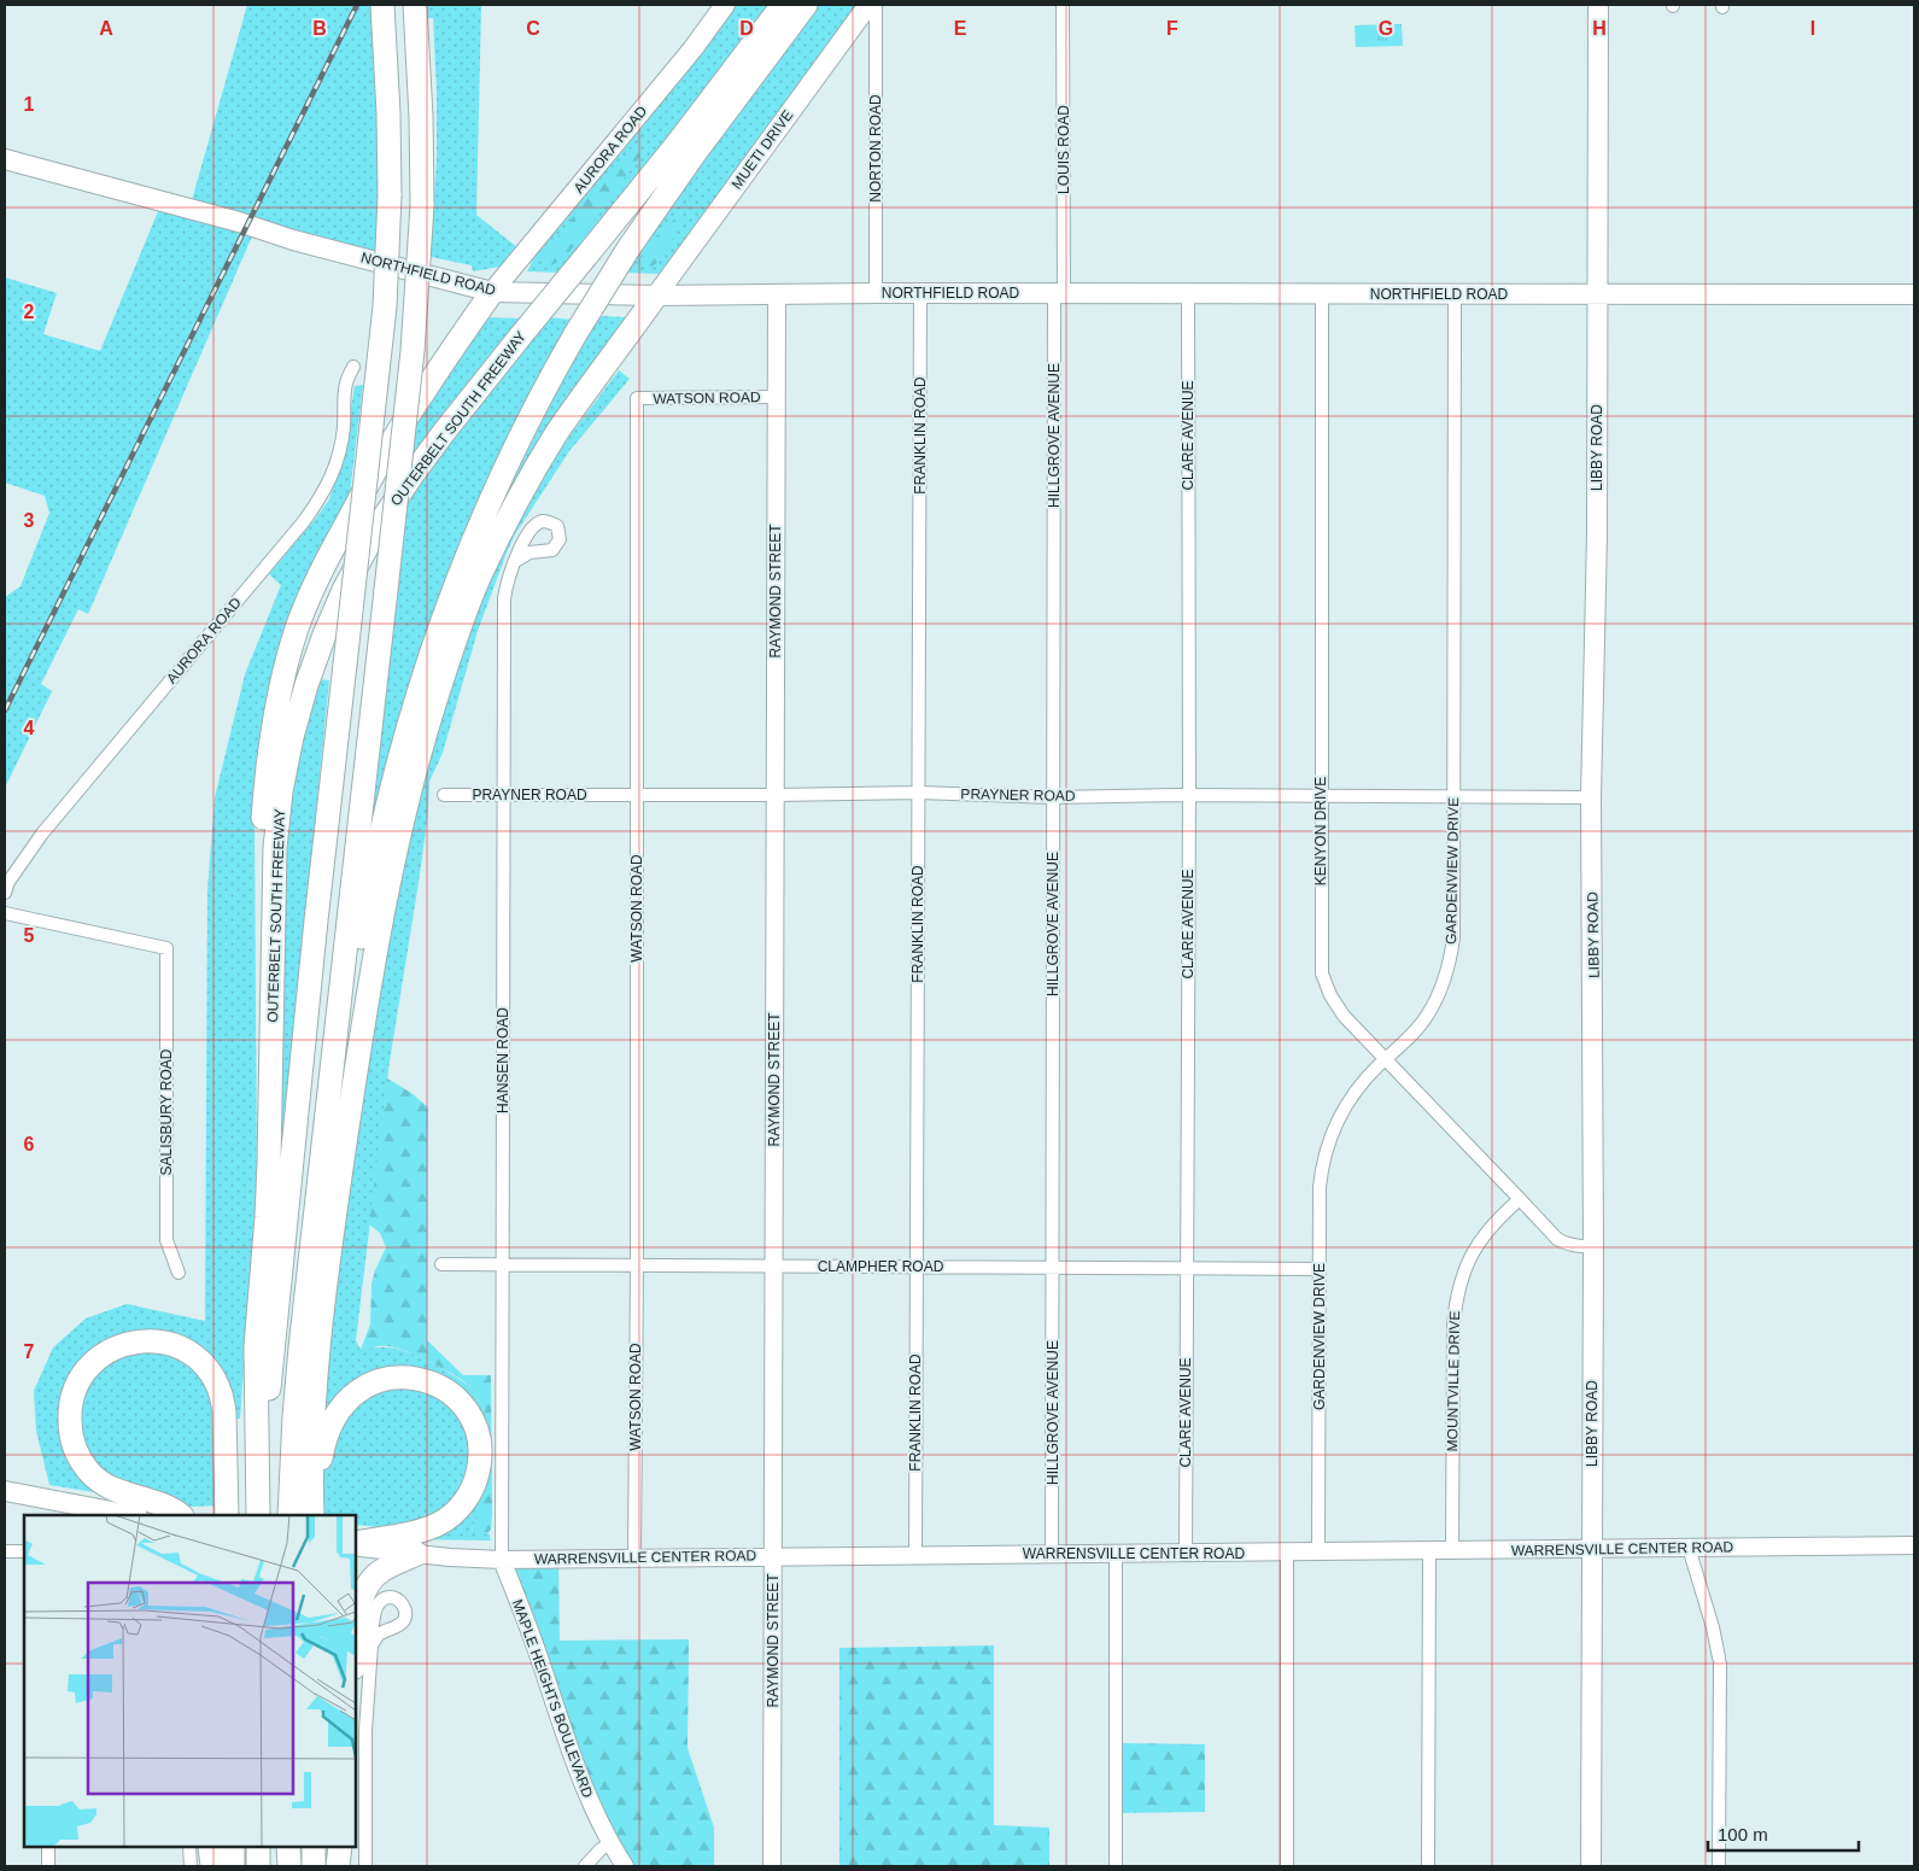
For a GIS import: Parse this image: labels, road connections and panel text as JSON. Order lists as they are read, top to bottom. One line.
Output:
{"streets":{"highway":["OUTERBELT SOUTH FREEWAY"],"main road":["AURORA ROAD","MUETI DRIVE","NORTHFIELD ROAD","LIBBY ROAD"],"street":["NORTON ROAD","LOUIS ROAD","WATSON ROAD","FRANKLIN ROAD","HILLGROVE AVENUE","CLARE AVENUE","RAYMOND STREET","PRAYNER ROAD","KENYON DRIVE","GARDENVIEW DRIVE","HANSEN ROAD","SALISBURY ROAD","CLAMPHER ROAD","MOUNTVILLE DRIVE","WARRENSVILLE CENTER ROAD","MAPLE HEIGHTS BOULEVARD"]},"crossings":[["NORTON ROAD","NORTHFIELD ROAD"],["AURORA ROAD","NORTHFIELD ROAD"],["MUETI DRIVE","NORTHFIELD ROAD"],["LOUIS ROAD","NORTHFIELD ROAD"],["LOUIS ROAD","HILLGROVE AVENUE"],["NORTHFIELD ROAD","FRANKLIN ROAD"],["NORTHFIELD ROAD","HILLGROVE AVENUE"],["NORTHFIELD ROAD","CLARE AVENUE"],["NORTHFIELD ROAD","LIBBY ROAD"],["NORTHFIELD ROAD","RAYMOND STREET"],["NORTHFIELD ROAD","KENYON DRIVE"],["NORTHFIELD ROAD","GARDENVIEW DRIVE"],["WATSON ROAD","RAYMOND STREET"],["WATSON ROAD","PRAYNER ROAD"],["WATSON ROAD","CLAMPHER ROAD"],["WATSON ROAD","WARRENSVILLE CENTER ROAD"],["FRANKLIN ROAD","PRAYNER ROAD"],["FRANKLIN ROAD","CLAMPHER ROAD"],["FRANKLIN ROAD","WARRENSVILLE CENTER ROAD"],["HILLGROVE AVENUE","PRAYNER ROAD"],["HILLGROVE AVENUE","CLAMPHER ROAD"],["HILLGROVE AVENUE","WARRENSVILLE CENTER ROAD"],["CLARE AVENUE","PRAYNER ROAD"],["CLARE AVENUE","CLAMPHER ROAD"],["CLARE AVENUE","WARRENSVILLE CENTER ROAD"],["LIBBY ROAD","PRAYNER ROAD"],["LIBBY ROAD","KENYON DRIVE"],["LIBBY ROAD","WARRENSVILLE CENTER ROAD"],["RAYMOND STREET","PRAYNER ROAD"],["RAYMOND STREET","CLAMPHER ROAD"],["RAYMOND STREET","WARRENSVILLE CENTER ROAD"],["PRAYNER ROAD","KENYON DRIVE"],["PRAYNER ROAD","GARDENVIEW DRIVE"],["PRAYNER ROAD","HANSEN ROAD"],["KENYON DRIVE","GARDENVIEW DRIVE"],["KENYON DRIVE","MOUNTVILLE DRIVE"],["GARDENVIEW DRIVE","CLAMPHER ROAD"],["GARDENVIEW DRIVE","WARRENSVILLE CENTER ROAD"],["HANSEN ROAD","CLAMPHER ROAD"],["HANSEN ROAD","WARRENSVILLE CENTER ROAD"],["HANSEN ROAD","MAPLE HEIGHTS BOULEVARD"],["MOUNTVILLE DRIVE","WARRENSVILLE CENTER ROAD"],["WARRENSVILLE CENTER ROAD","MAPLE HEIGHTS BOULEVARD"]],"scale_bar":"100 m","grid":{"columns":["A","B","C","D","E","F","G","H","I"],"rows":["1","2","3","4","5","6","7"]}}
